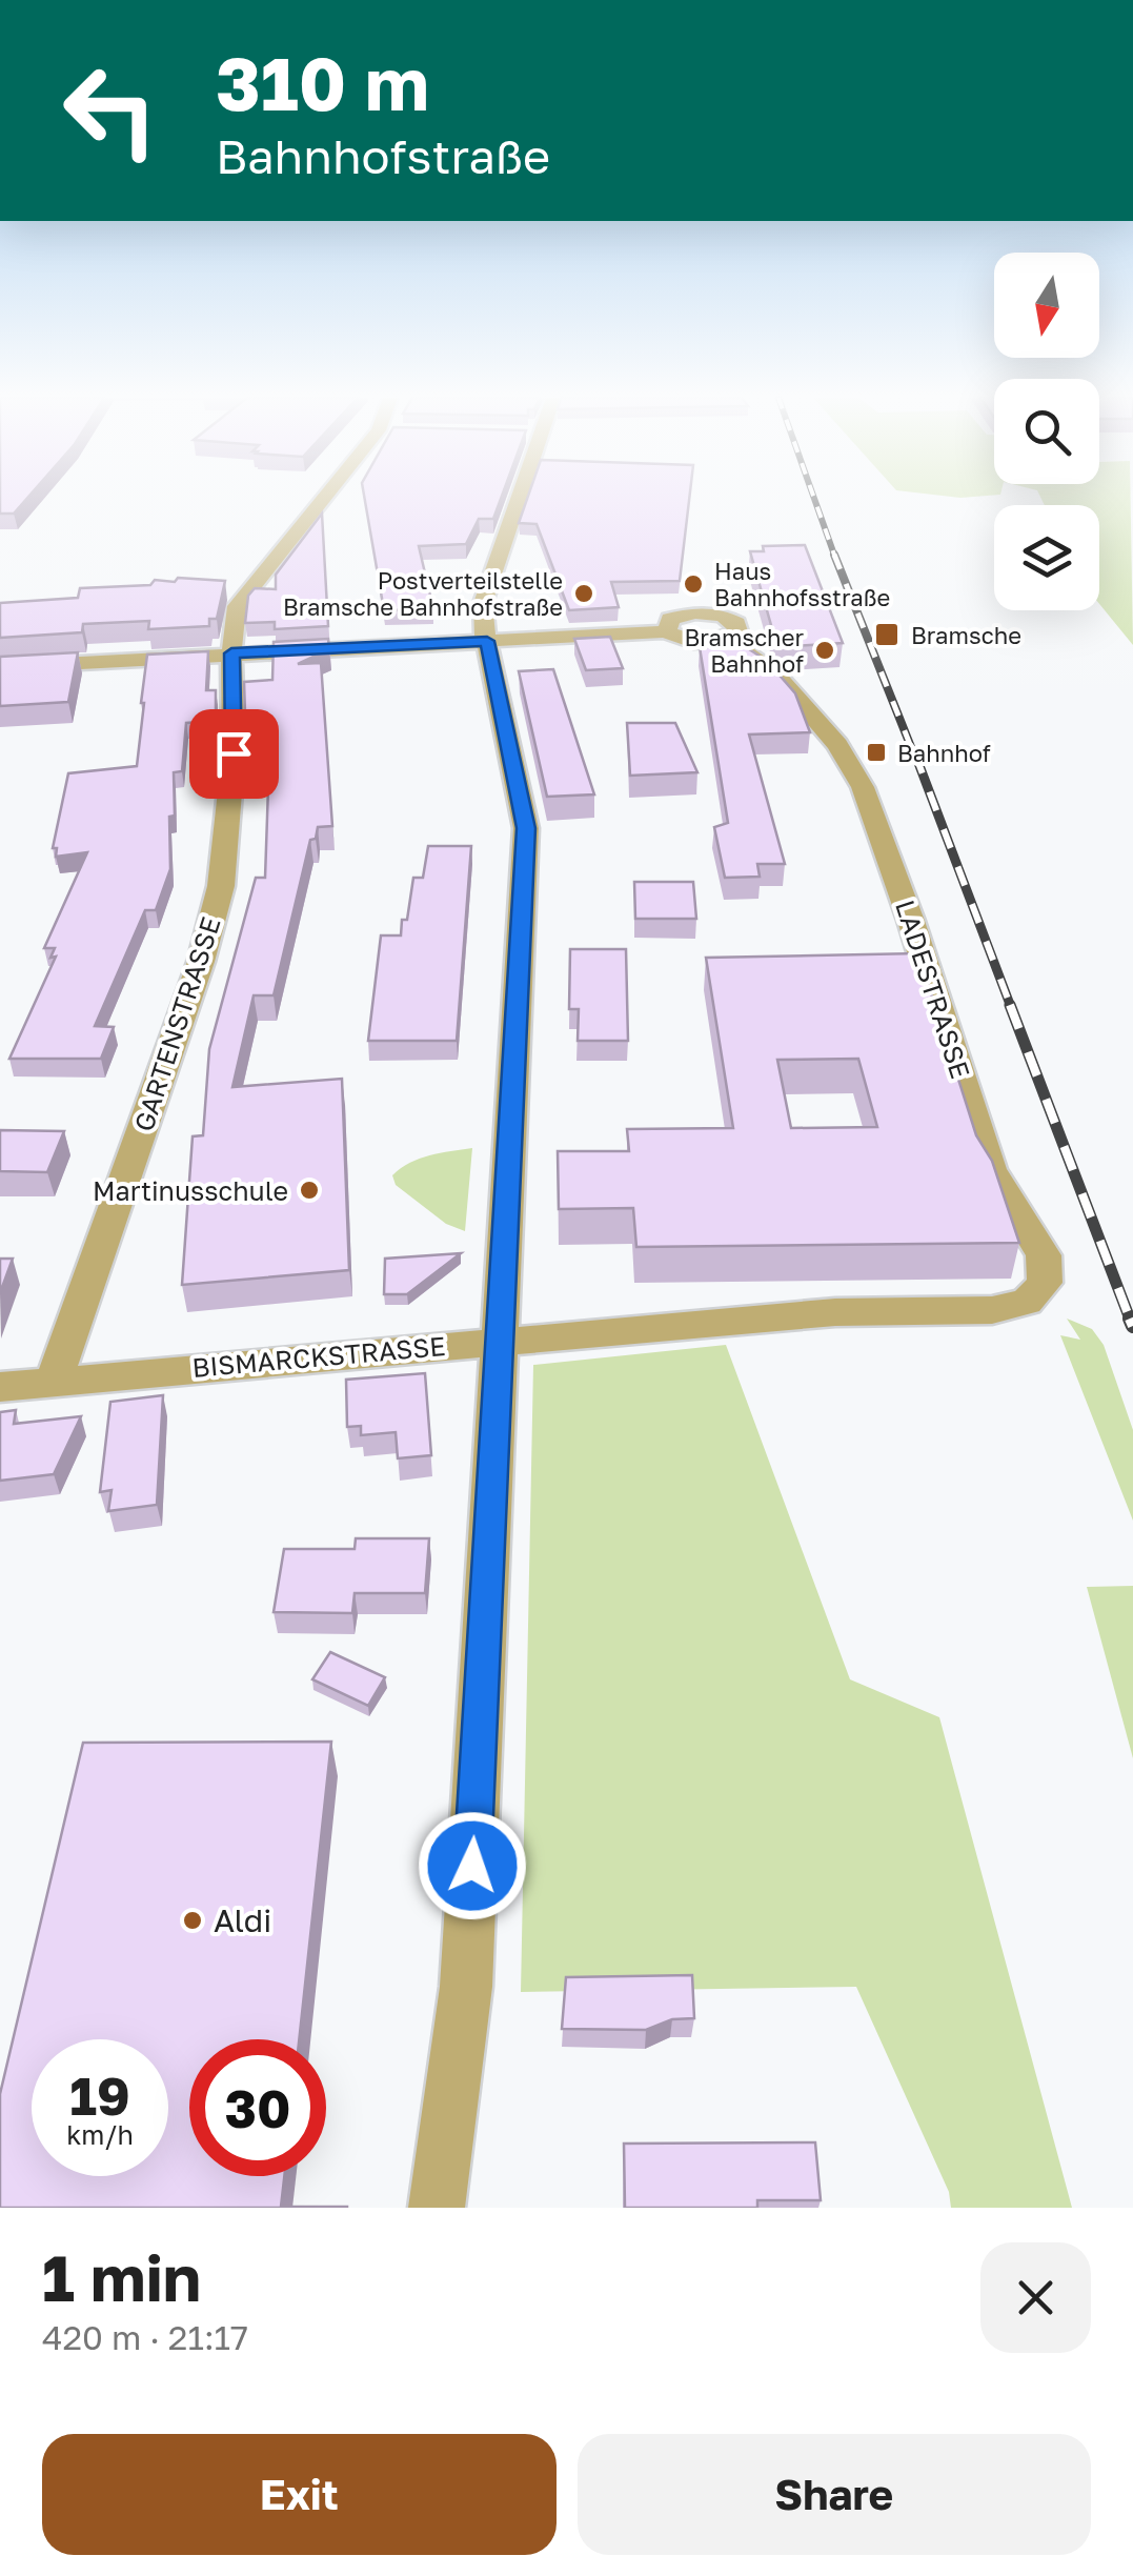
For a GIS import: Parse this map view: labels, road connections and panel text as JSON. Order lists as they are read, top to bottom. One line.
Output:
{"streets":{"street":["LADESTRASSE","GARTENSTRASSE","BISMARCKSTRASSE"]},"crossings":[["LADESTRASSE","BISMARCKSTRASSE"],["GARTENSTRASSE","BISMARCKSTRASSE"]],"places":{"other":["Haus Bahnhofsstraße","Postverteilstelle Bramsche Bahnhofstraße","Bramscher Bahnhof","Martinusschule","Aldi"],"transit":["Bramsche","Bahnhof"]},"north":"bottom","page":{"turn":["310 m","Bahnhofstraße"],"speed":"19 km/h","limit":"30","heading":["1 min","420 m · 21:17"],"buttons":["Exit","Share"]}}
